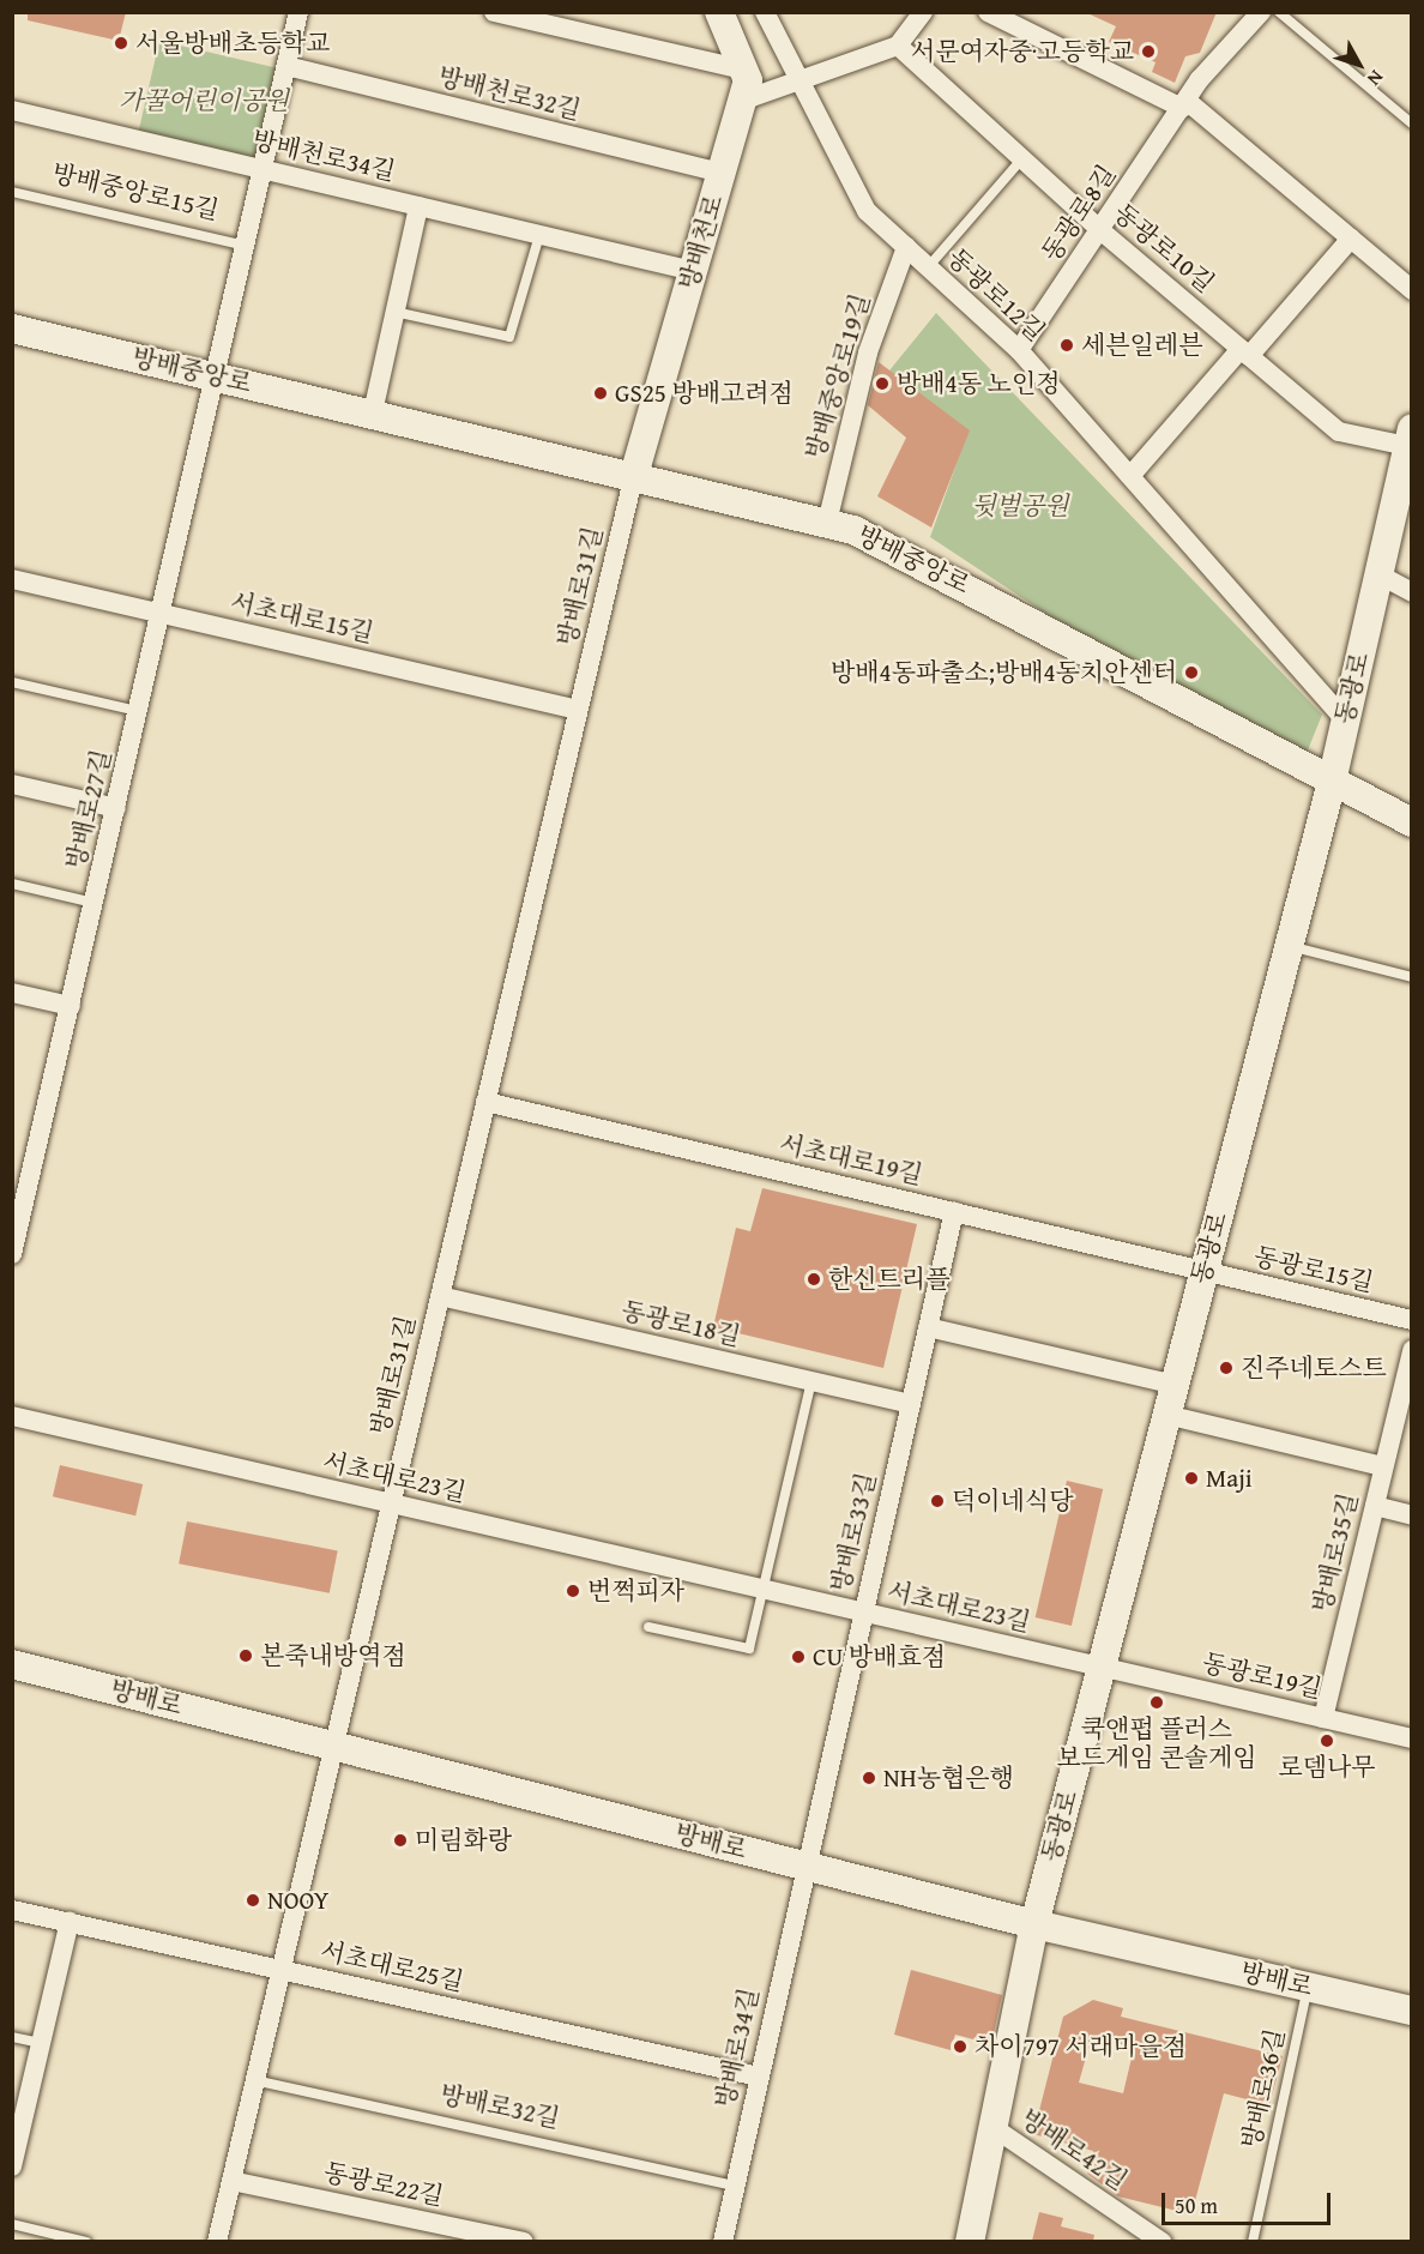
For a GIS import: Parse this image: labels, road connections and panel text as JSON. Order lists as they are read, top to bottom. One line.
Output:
{"streets":{"street":["방배천로32길","방배천로34길","방배중앙로15길","동광로8길","방배천로","동광로10길","동광로12길","방배중앙로","방배중앙로19길","방배로31길","서초대로15길","동광로","방배로27길","서초대로19길","동광로15길","동광로18길","서초대로23길","방배로33길","방배로35길","동광로19길","방배로","서초대로25길","방배로34길","방배로42길","동광로22길"],"lane":["방배로36길","방배로32길"]},"crossings":[["방배천로32길","방배중앙로15길"],["방배천로32길","방배천로"],["방배천로34길","방배중앙로15길"],["방배천로34길","방배천로"],["방배중앙로15길","방배중앙로"],["방배중앙로15길","방배로27길"],["동광로8길","동광로10길"],["동광로8길","동광로12길"],["방배천로","방배중앙로"],["방배천로","방배로31길"],["동광로10길","동광로"],["동광로12길","방배중앙로19길"],["동광로12길","동광로"],["방배중앙로","방배중앙로19길"],["방배중앙로","방배로31길"],["방배중앙로","동광로"],["방배중앙로","방배로27길"],["방배로31길","서초대로15길"],["방배로31길","서초대로19길"],["방배로31길","동광로18길"],["방배로31길","서초대로23길"],["방배로31길","방배로"],["서초대로15길","방배로27길"],["동광로","서초대로19길"],["동광로","동광로15길"],["동광로","서초대로23길"],["동광로","동광로19길"],["동광로","방배로"],["동광로","방배로42길"],["서초대로19길","동광로15길"],["서초대로19길","방배로33길"],["동광로18길","방배로33길"],["서초대로23길","방배로33길"],["서초대로23길","동광로19길"],["방배로33길","방배로"],["방배로33길","방배로34길"],["방배로35길","동광로19길"],["방배로","방배로34길"],["방배로","방배로36길"],["서초대로25길","방배로34길"],["방배로34길","방배로32길"]],"parks":["가꿀어린이공원","뒷벌공원"],"places":["서울방배초등학교","서문여자중·고등학교","세븐일레븐","방배4동 노인정","GS25 방배고려점","방배4동파출소;방배4동치안센터","한신트리플","진주네토스트","Maji","덕이네식당","번쩍피자","본죽내방역점","CU 방배효점","쿡앤펍 플러스 보드게임 콘솔게임","로뎀나무","NH농협은행","미림화랑","NOOY","차이797 서래마을점"],"scale_bar":"50 m","north":"bottom right"}
